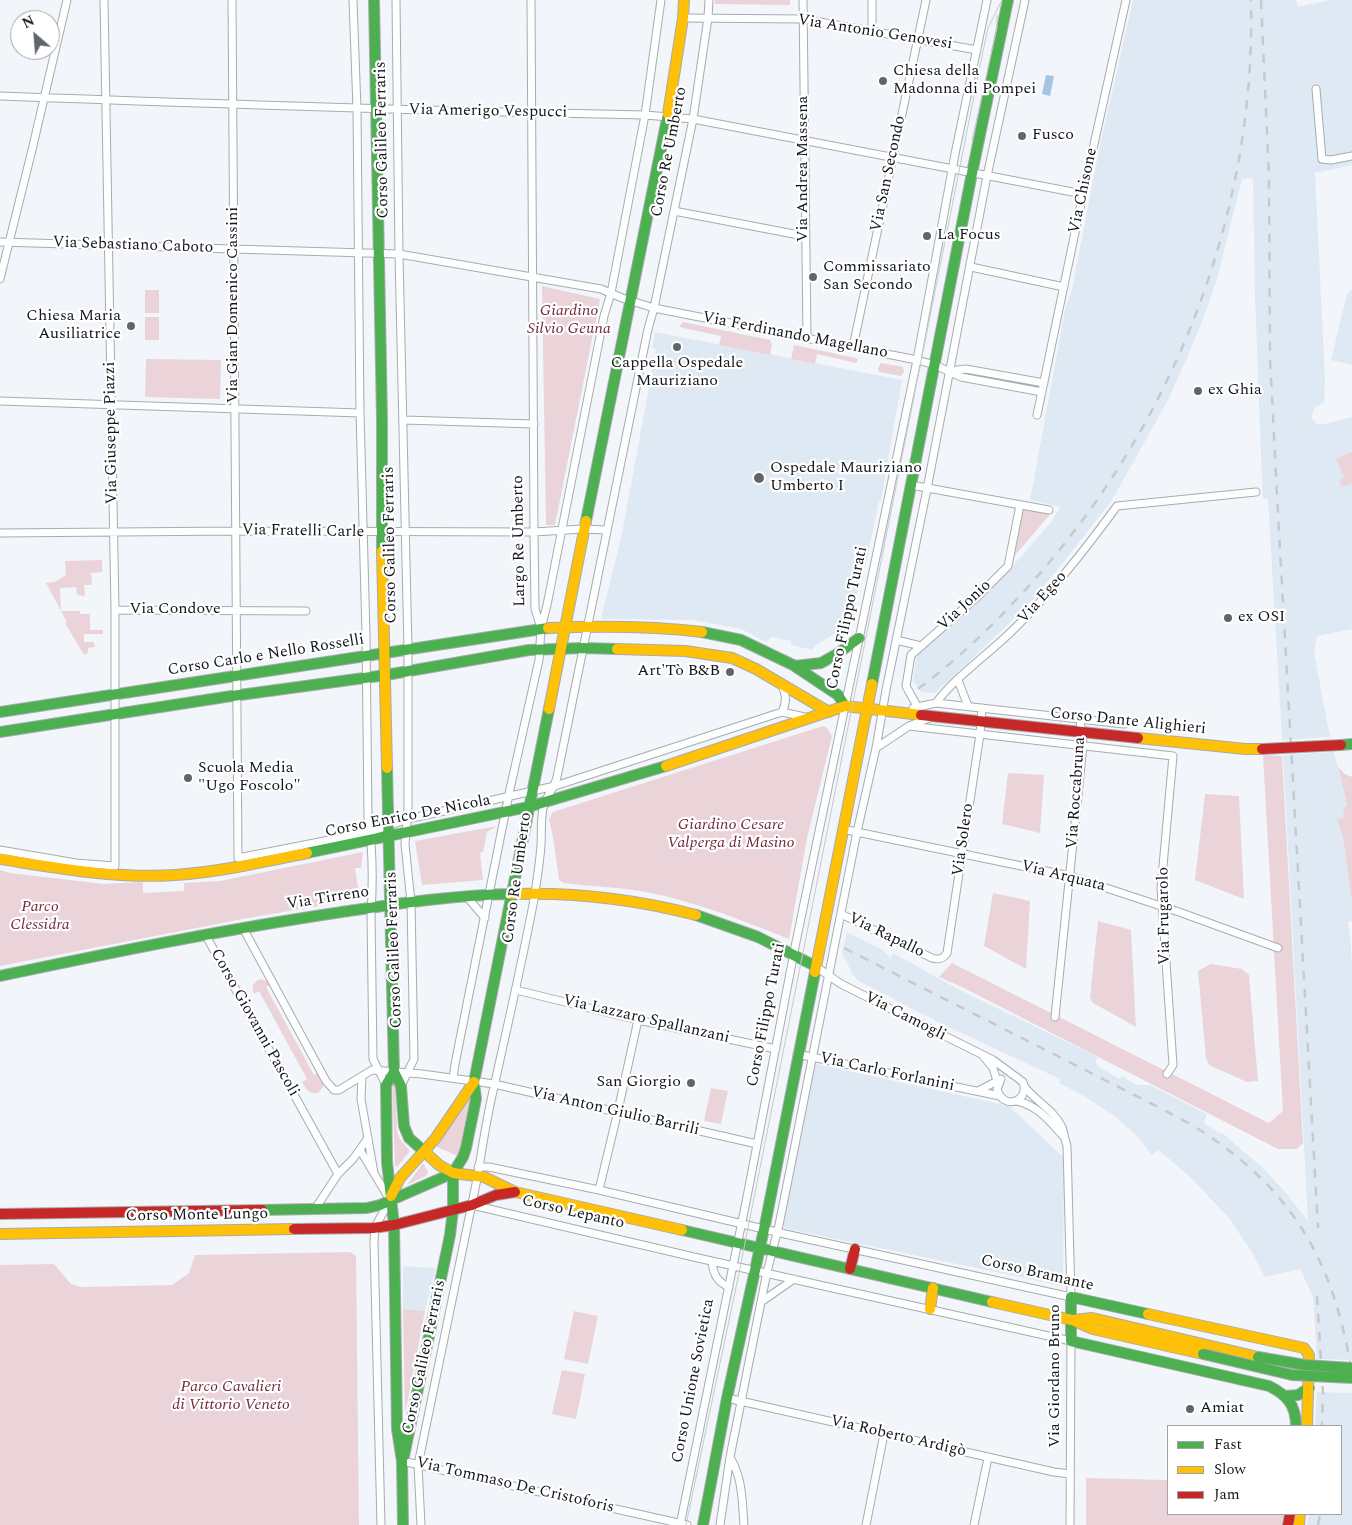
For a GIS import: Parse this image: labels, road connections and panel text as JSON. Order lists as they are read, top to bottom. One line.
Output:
{"streets":{"main road":["Corso Galileo Ferraris","Corso Re Umberto","Corso Carlo e Nello Rosselli","Corso Dante Alighieri","Corso Enrico De Nicola","Via Tirreno","Corso Lepanto","Corso Monte Lungo","Corso Bramante","Via Giordano Bruno"],"street":["Via Antonio Genovesi","Via Amerigo Vespucci","Via Andrea Massena","Via San Secondo","Via Chisone","Via Sebastiano Caboto","Via Gian Domenico Cassini","Via Ferdinando Magellano","Via Giuseppe Piazzi","Via Fratelli Carle","Largo Re Umberto","Via Egeo","Via Jonio","Via Condove","Corso Filippo Turati","Via Roccabruna","Via Solero","Via Arquata","Via Frugarolo","Via Rapallo","Via Camogli","Via Lazzaro Spallanzani","Corso Giovanni Pascoli","Via Carlo Forlanini","Via Anton Giulio Barrili","Corso Unione Sovietica","Via Roberto Ardigò","Via Tommaso De Cristoforis"]},"crossings":[["Via Antonio Genovesi","Corso Re Umberto"],["Via Antonio Genovesi","Via Andrea Massena"],["Via Antonio Genovesi","Via San Secondo"],["Via Antonio Genovesi","Corso Filippo Turati"],["Via Amerigo Vespucci","Corso Galileo Ferraris"],["Via Amerigo Vespucci","Corso Re Umberto"],["Via Amerigo Vespucci","Via Andrea Massena"],["Via Amerigo Vespucci","Via San Secondo"],["Via Amerigo Vespucci","Via Gian Domenico Cassini"],["Via Amerigo Vespucci","Via Giuseppe Piazzi"],["Via Amerigo Vespucci","Largo Re Umberto"],["Via Amerigo Vespucci","Corso Filippo Turati"],["Corso Galileo Ferraris","Corso Re Umberto"],["Corso Galileo Ferraris","Via Sebastiano Caboto"],["Corso Galileo Ferraris","Via Fratelli Carle"],["Corso Galileo Ferraris","Corso Carlo e Nello Rosselli"],["Corso Galileo Ferraris","Corso Enrico De Nicola"],["Corso Galileo Ferraris","Via Tirreno"],["Corso Galileo Ferraris","Via Anton Giulio Barrili"],["Corso Galileo Ferraris","Corso Lepanto"],["Corso Galileo Ferraris","Corso Monte Lungo"],["Corso Galileo Ferraris","Via Tommaso De Cristoforis"],["Corso Re Umberto","Via Ferdinando Magellano"],["Corso Re Umberto","Largo Re Umberto"],["Corso Re Umberto","Corso Carlo e Nello Rosselli"],["Corso Re Umberto","Corso Enrico De Nicola"],["Corso Re Umberto","Via Tirreno"],["Corso Re Umberto","Via Lazzaro Spallanzani"],["Corso Re Umberto","Via Anton Giulio Barrili"],["Corso Re Umberto","Corso Lepanto"],["Corso Re Umberto","Corso Monte Lungo"],["Via Andrea Massena","Via Ferdinando Magellano"],["Via San Secondo","Via Ferdinando Magellano"],["Via Chisone","Via Ferdinando Magellano"],["Via Sebastiano Caboto","Via Gian Domenico Cassini"],["Via Sebastiano Caboto","Via Giuseppe Piazzi"],["Via Sebastiano Caboto","Largo Re Umberto"],["Via Gian Domenico Cassini","Via Fratelli Carle"],["Via Gian Domenico Cassini","Via Condove"],["Via Gian Domenico Cassini","Corso Carlo e Nello Rosselli"],["Via Gian Domenico Cassini","Corso Enrico De Nicola"],["Via Ferdinando Magellano","Corso Filippo Turati"],["Via Giuseppe Piazzi","Via Fratelli Carle"],["Via Giuseppe Piazzi","Via Condove"],["Via Giuseppe Piazzi","Corso Carlo e Nello Rosselli"],["Via Fratelli Carle","Largo Re Umberto"],["Largo Re Umberto","Corso Carlo e Nello Rosselli"],["Via Egeo","Corso Dante Alighieri"],["Via Jonio","Corso Dante Alighieri"],["Corso Filippo Turati","Corso Carlo e Nello Rosselli"],["Corso Filippo Turati","Via Tirreno"],["Corso Filippo Turati","Via Lazzaro Spallanzani"],["Corso Filippo Turati","Via Anton Giulio Barrili"],["Corso Filippo Turati","Corso Lepanto"],["Corso Filippo Turati","Corso Unione Sovietica"],["Corso Carlo e Nello Rosselli","Corso Enrico De Nicola"],["Corso Dante Alighieri","Via Roccabruna"],["Corso Dante Alighieri","Via Solero"],["Corso Dante Alighieri","Via Frugarolo"],["Via Roccabruna","Via Arquata"],["Via Solero","Via Arquata"],["Via Solero","Via Rapallo"],["Via Arquata","Via Frugarolo"],["Via Tirreno","Via Camogli"],["Via Tirreno","Corso Giovanni Pascoli"],["Via Camogli","Via Carlo Forlanini"],["Via Camogli","Via Giordano Bruno"],["Via Carlo Forlanini","Via Giordano Bruno"],["Corso Lepanto","Corso Monte Lungo"],["Corso Lepanto","Corso Bramante"],["Corso Lepanto","Corso Unione Sovietica"],["Corso Bramante","Via Giordano Bruno"],["Via Giordano Bruno","Via Roberto Ardigò"],["Corso Unione Sovietica","Via Tommaso De Cristoforis"]],"parks":["Giardino Silvio Geuna","Giardino Cesare Valperga di Masino","Parco Clessidra","Parco Cavalieri di Vittorio Veneto"],"places":["Chiesa della Madonna di Pompei","Fusco","La Focus","Commissariato San Secondo","Chiesa Maria Ausiliatrice","Cappella Ospedale Mauriziano","ex Ghia","Ospedale Mauriziano Umberto I","ex OSI","Art'Tò B&B","Scuola Media \"Ugo Foscolo\"","San Giorgio","Amiat"],"legend":["Fast","Slow","Jam"],"north":"top left"}
